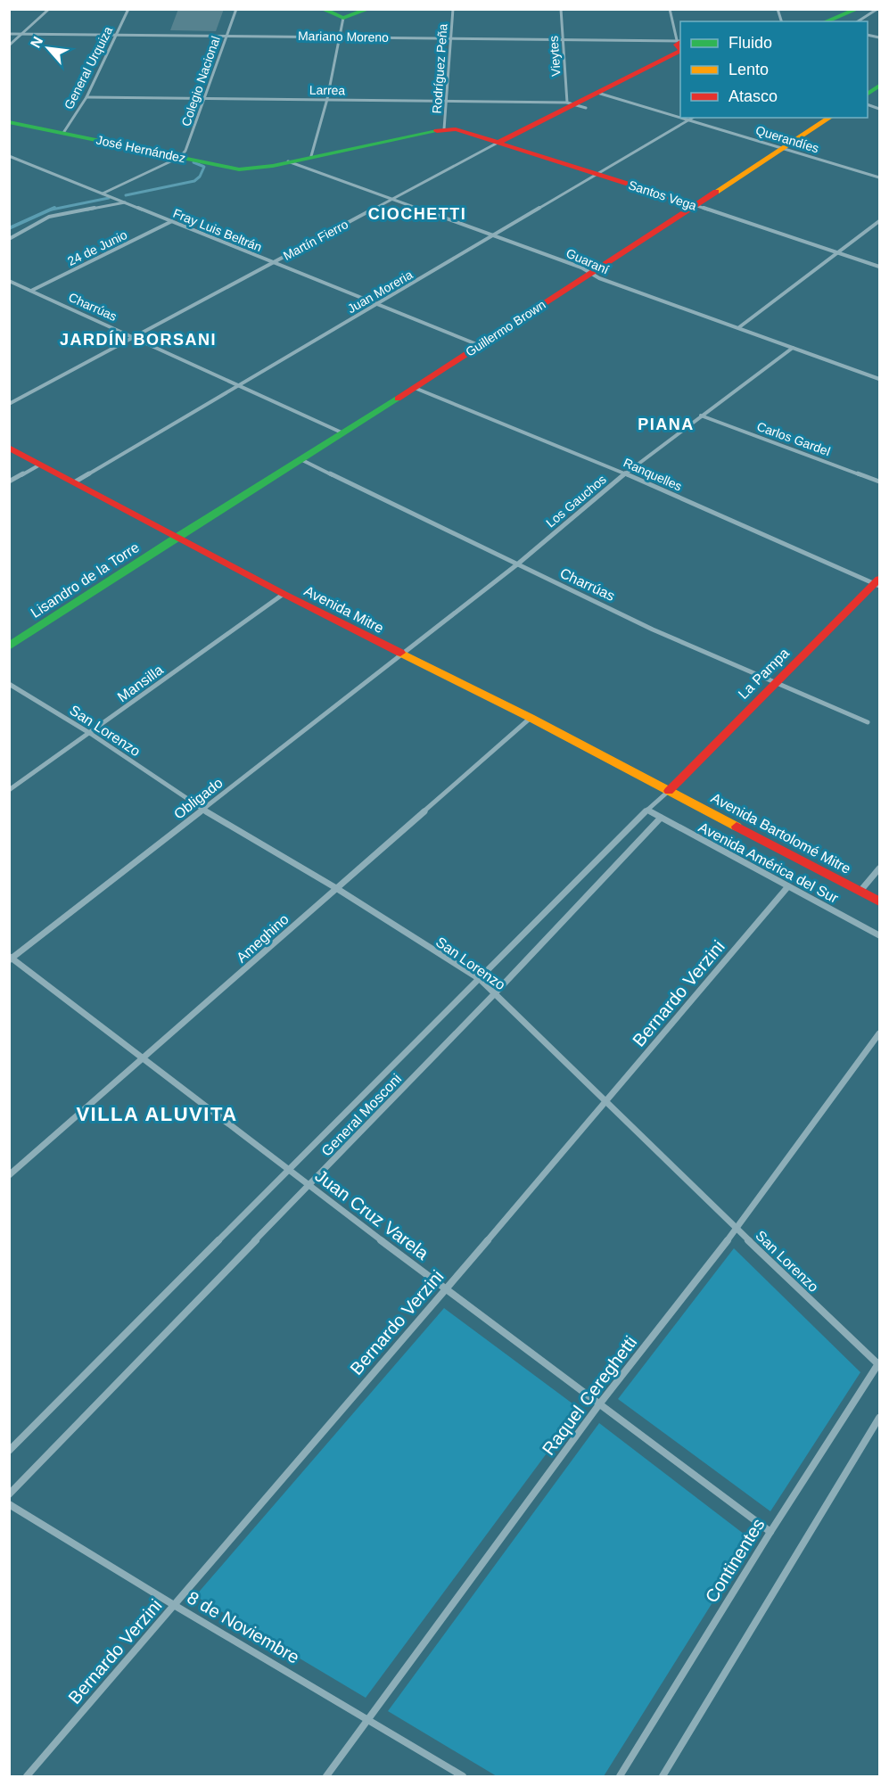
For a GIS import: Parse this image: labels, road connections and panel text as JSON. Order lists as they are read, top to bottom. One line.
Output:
{"streets":{"street":["Mariano Moreno","Vieytes","General Urquiza","Rodríguez Peña","Colegio Nacional","Larrea","Querandíes","José Hernández","Santos Vega","Fray Luis Beltrán","Martín Fierro","24 de Junio","Guaraní","Juan Moreria","Charrúas","Guillermo Brown","Carlos Gardel","Ranquelles","Los Gauchos","Lisandro de la Torre","Avenida Mitre","La Pampa","Mansilla","San Lorenzo","Obligado","Avenida Bartolomé Mitre","Avenida América del Sur","Ameghino","Bernardo Verzini","General Mosconi","Juan Cruz Varela","Raquel Cereghetti","Continentes","8 de Noviembre"]},"crossings":[["Mariano Moreno","Vieytes"],["Mariano Moreno","General Urquiza"],["Mariano Moreno","Rodríguez Peña"],["Mariano Moreno","Colegio Nacional"],["Mariano Moreno","Martín Fierro"],["Vieytes","Larrea"],["Vieytes","Martín Fierro"],["General Urquiza","Larrea"],["General Urquiza","José Hernández"],["Rodríguez Peña","Larrea"],["Rodríguez Peña","José Hernández"],["Rodríguez Peña","Santos Vega"],["Colegio Nacional","Larrea"],["Colegio Nacional","José Hernández"],["Larrea","Martín Fierro"],["Querandíes","Martín Fierro"],["Querandíes","Juan Moreria"],["Querandíes","Guillermo Brown"],["José Hernández","Santos Vega"],["José Hernández","Guaraní"],["Santos Vega","Martín Fierro"],["Santos Vega","Juan Moreria"],["Santos Vega","Guillermo Brown"],["Fray Luis Beltrán","Martín Fierro"],["Fray Luis Beltrán","24 de Junio"],["Fray Luis Beltrán","Juan Moreria"],["Fray Luis Beltrán","Guillermo Brown"],["Martín Fierro","Guaraní"],["Martín Fierro","Charrúas"],["24 de Junio","Charrúas"],["Guaraní","Juan Moreria"],["Guaraní","Guillermo Brown"],["Guaraní","Los Gauchos"],["Juan Moreria","Charrúas"],["Juan Moreria","Avenida Mitre"],["Charrúas","Guillermo Brown"],["Charrúas","Los Gauchos"],["Charrúas","La Pampa"],["Guillermo Brown","Ranquelles"],["Guillermo Brown","Lisandro de la Torre"],["Guillermo Brown","Avenida Mitre"],["Carlos Gardel","Los Gauchos"],["Ranquelles","Los Gauchos"],["Ranquelles","La Pampa"],["Los Gauchos","Avenida Mitre"],["Los Gauchos","Obligado"],["Lisandro de la Torre","Avenida Mitre"],["Avenida Mitre","La Pampa"],["Avenida Mitre","Mansilla"],["Avenida Mitre","Obligado"],["Avenida Mitre","Avenida Bartolomé Mitre"],["Avenida Mitre","Ameghino"],["Avenida Mitre","General Mosconi"],["La Pampa","Avenida Bartolomé Mitre"],["La Pampa","General Mosconi"],["Mansilla","San Lorenzo"],["San Lorenzo","Obligado"],["San Lorenzo","Ameghino"],["San Lorenzo","Bernardo Verzini"],["San Lorenzo","General Mosconi"],["San Lorenzo","Raquel Cereghetti"],["San Lorenzo","Continentes"],["Obligado","Juan Cruz Varela"],["Avenida Bartolomé Mitre","General Mosconi"],["Avenida América del Sur","Bernardo Verzini"],["Avenida América del Sur","General Mosconi"],["Ameghino","Juan Cruz Varela"],["Bernardo Verzini","Juan Cruz Varela"],["Bernardo Verzini","8 de Noviembre"],["General Mosconi","Juan Cruz Varela"],["Juan Cruz Varela","Raquel Cereghetti"],["Juan Cruz Varela","Continentes"],["Raquel Cereghetti","8 de Noviembre"]],"districts":["CIOCHETTI","JARDÍN BORSANI","PIANA","VILLA ALUVITA"],"legend":["Fluido","Lento","Atasco"],"north":"top left"}
